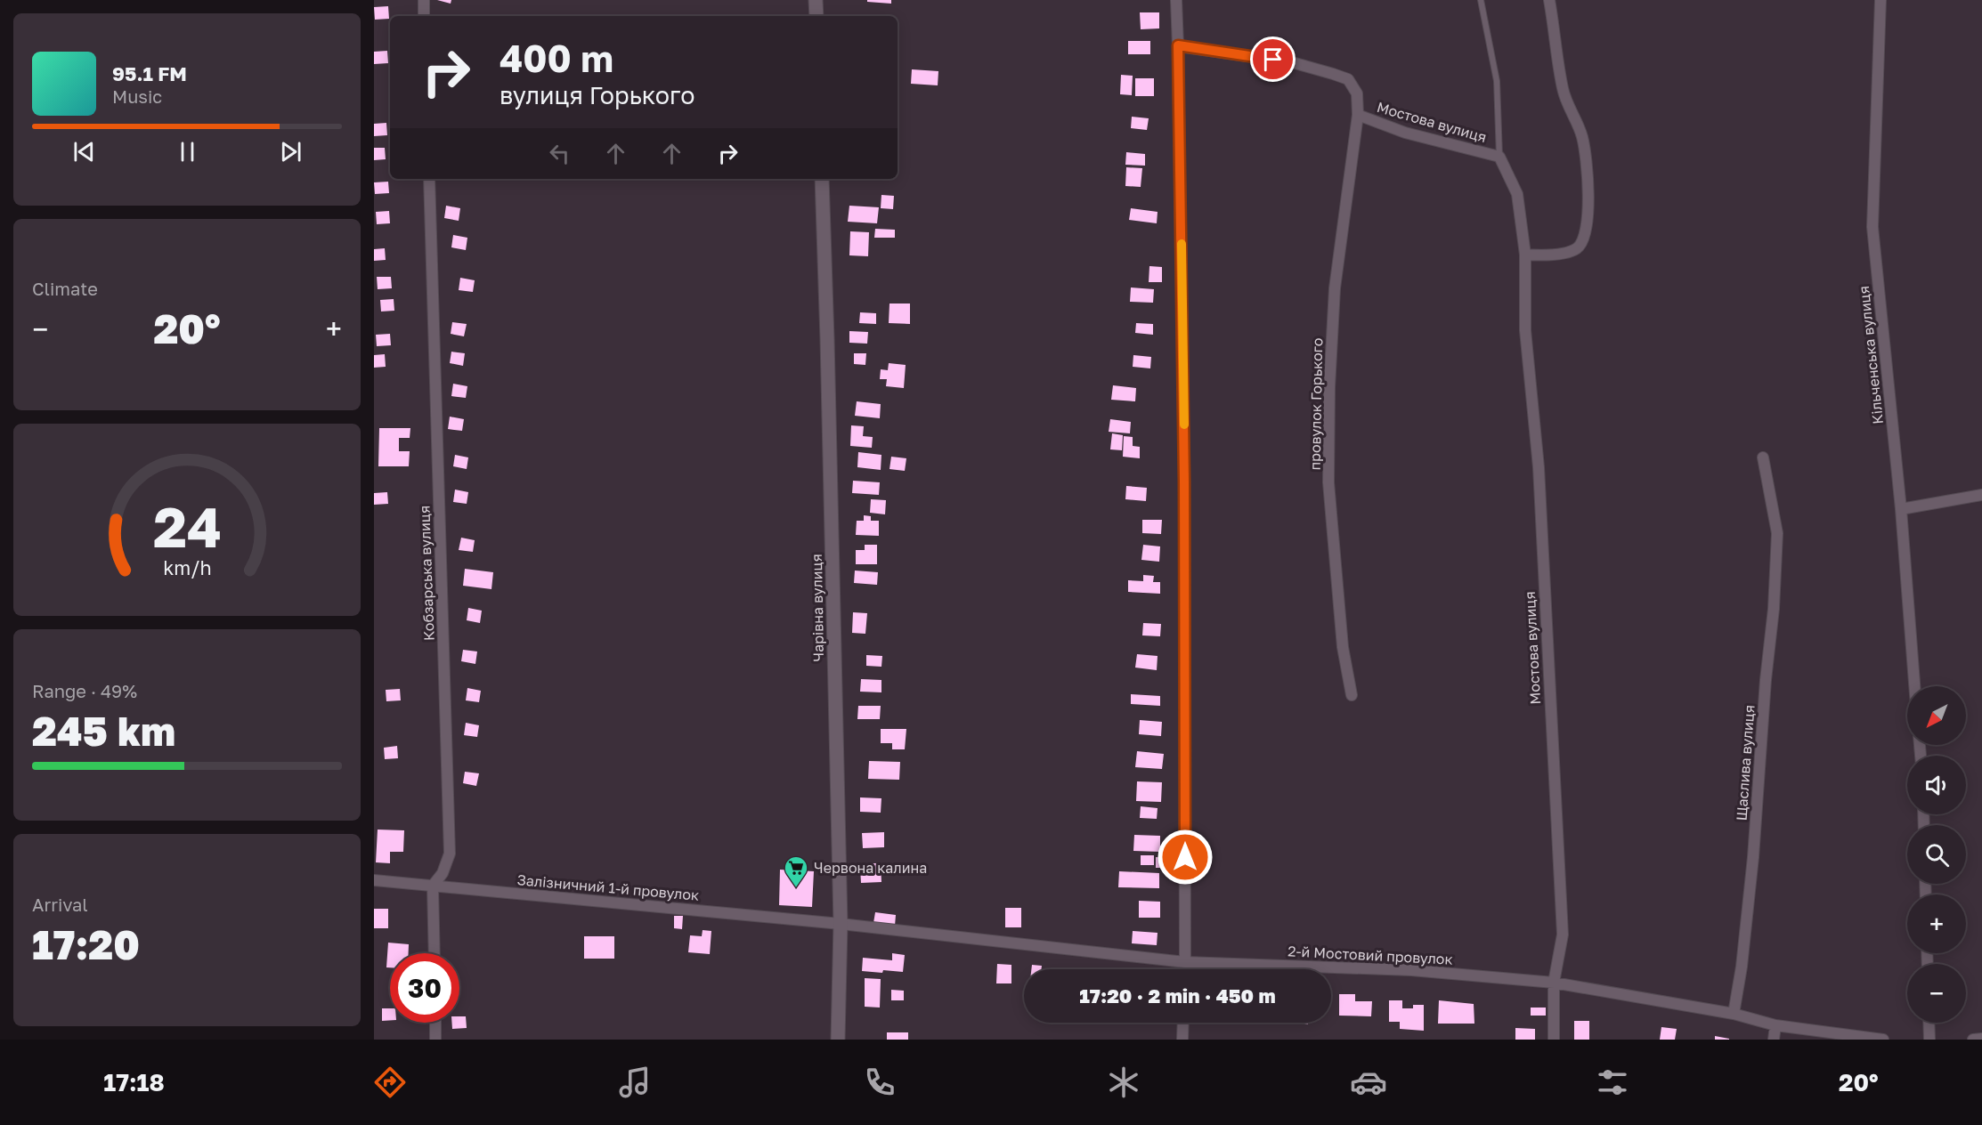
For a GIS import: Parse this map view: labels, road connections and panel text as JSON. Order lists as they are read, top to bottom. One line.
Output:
{"streets":{"street":["Мостова вулиця","Кільченська вулиця","провулок Горького","Кобзарська вулиця","Чарівна вулиця","Щаслива вулиця","Залізничний 1-й провулок","2-й Мостовий провулок"]},"crossings":[["Мостова вулиця","провулок Горького"],["Мостова вулиця","2-й Мостовий провулок"],["Кобзарська вулиця","Залізничний 1-й провулок"],["Чарівна вулиця","Залізничний 1-й провулок"],["Щаслива вулиця","2-й Мостовий провулок"],["Залізничний 1-й провулок","2-й Мостовий провулок"]],"places":{"supermarket":["Червона калина"]},"north":"bottom left","page":{"turn":["400 m","вулиця Горького"],"song":["95.1 FM","Music"],"tile":["Climate",["Range · 49%","245 km"],["Arrival","17:20"]],"heat":["−","20°","+"],"map_buttons":["+","−"],"limit":"30","trip":"17:20 · 2 min · 450 m","tabs":["17:18","20°"],"gauge":["24","km/h"]}}
